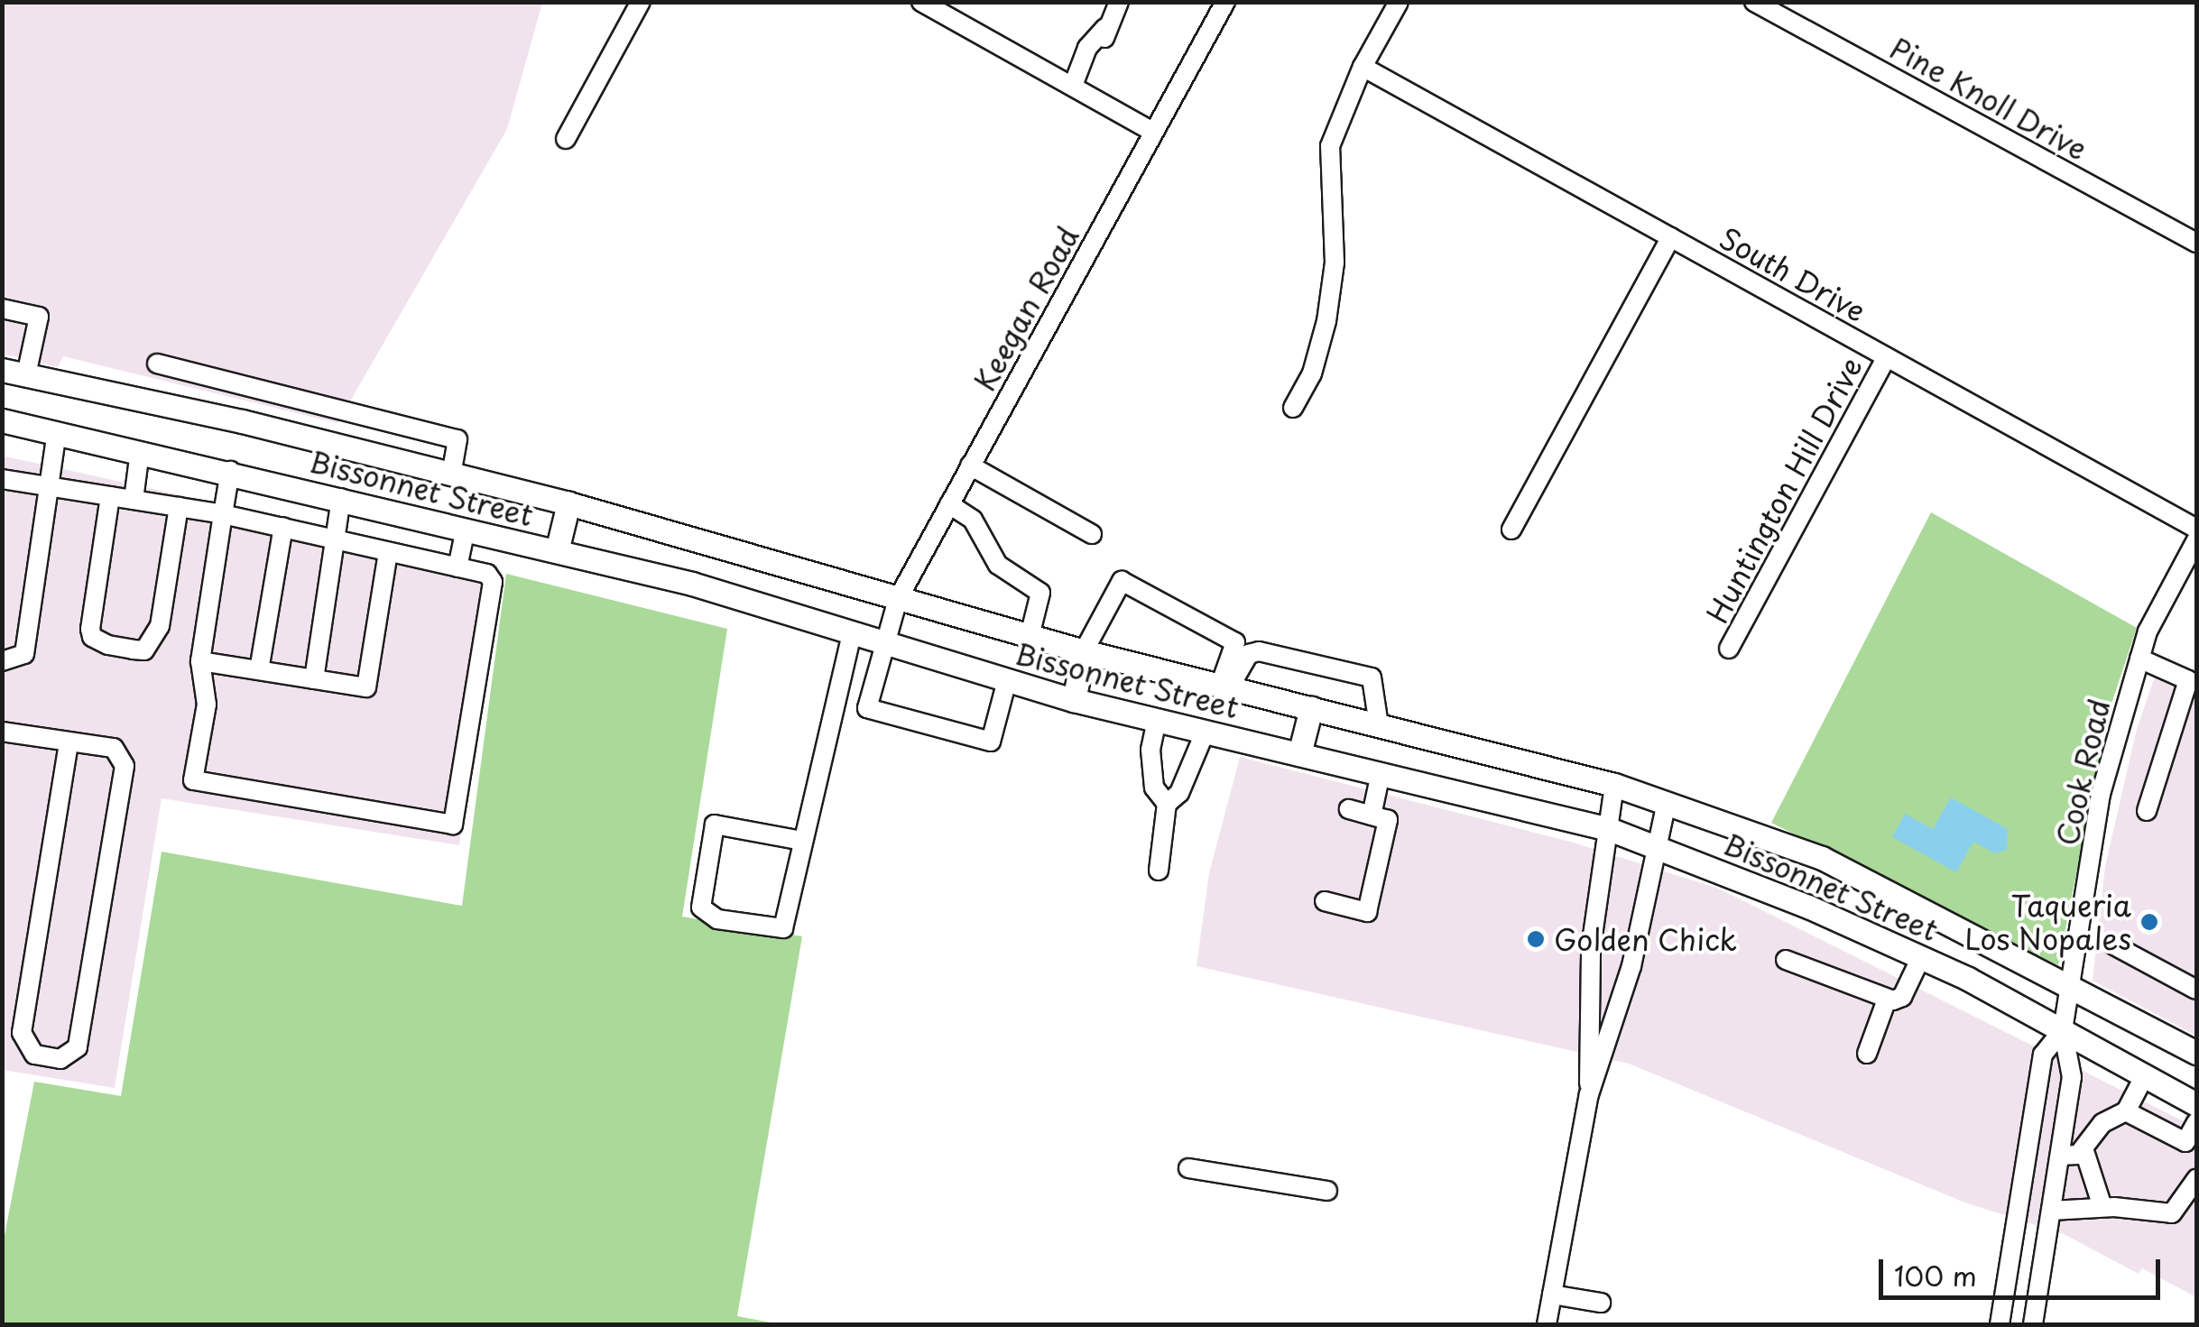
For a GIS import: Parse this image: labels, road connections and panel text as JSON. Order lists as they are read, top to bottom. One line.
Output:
{"streets":{"main road":["Bissonnet Street"],"street":["Pine Knoll Drive","South Drive","Keegan Road","Huntington Hill Drive","Cook Road"]},"crossings":[["South Drive","Huntington Hill Drive"],["Keegan Road","Bissonnet Street"],["Bissonnet Street","Cook Road"]],"places":["Taqueria Los Nopales","Golden Chick"],"scale_bar":"100 m"}
